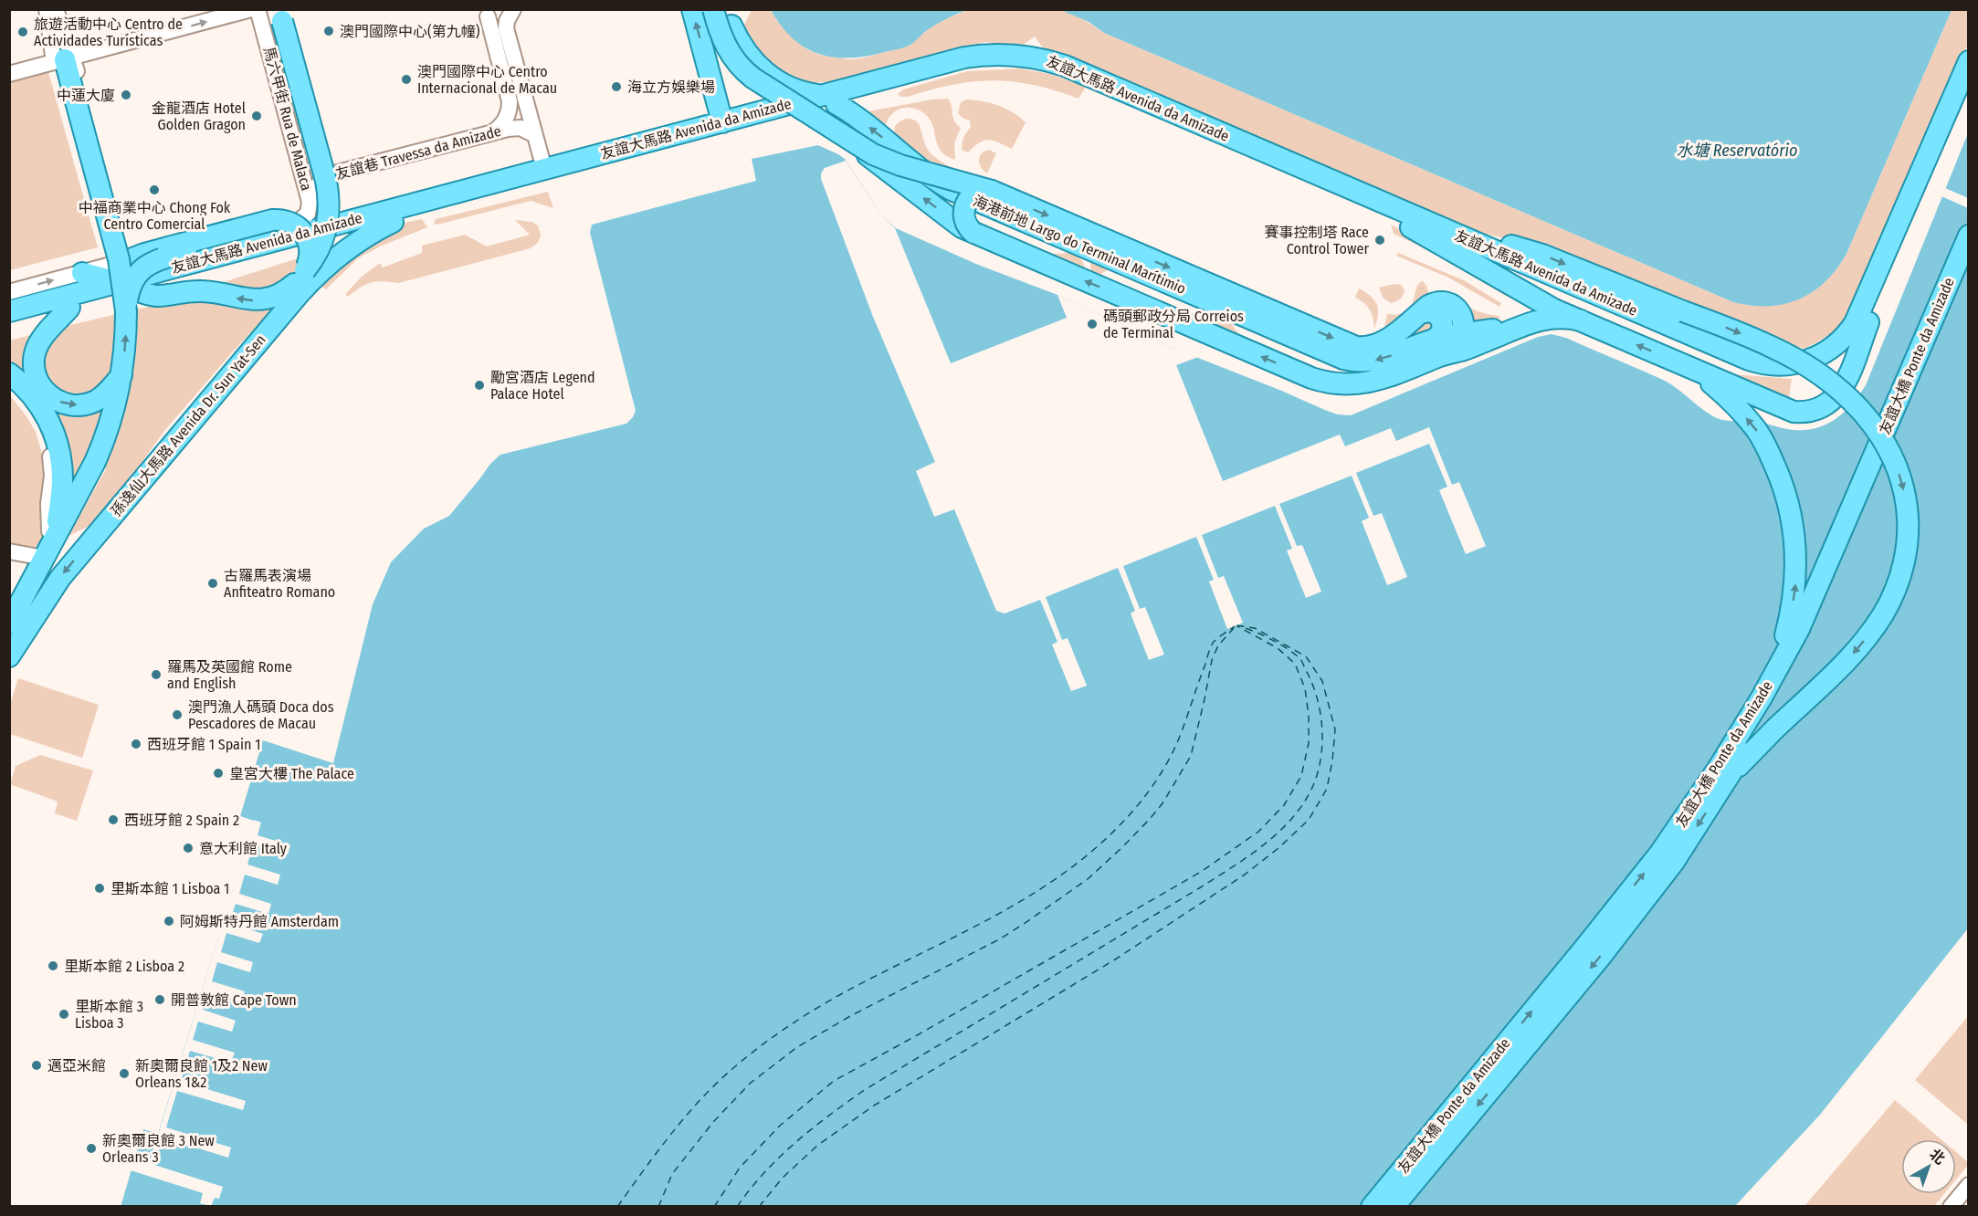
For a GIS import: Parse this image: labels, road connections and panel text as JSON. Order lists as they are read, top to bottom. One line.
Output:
{"streets":{"main road":["友誼大馬路 Avenida da Amizade","海港前地 Largo do Terminal Marítimio","友誼大橋 Ponte da Amizade","孫逸仙大馬路 Avenida Dr. Sun Yat-Sen"],"street":["馬六甲街 Rua de Malaca","友誼巷 Travessa da Amizade"]},"crossings":[["友誼大馬路 Avenida da Amizade","海港前地 Largo do Terminal Marítimio"],["友誼大馬路 Avenida da Amizade","孫逸仙大馬路 Avenida Dr. Sun Yat-Sen"],["馬六甲街 Rua de Malaca","友誼巷 Travessa da Amizade"]],"water":["水塘 Reservatório"],"places":["澳門國際中心(第九幢)","旅遊活動中心 Centro de Actividades Turísticas","澳門國際中心 Centro Internacional de Macau","海立方娛樂場","中蓮大廈","金龍酒店 Hotel Golden Gragon","中福商業中心 Chong Fok Centro Comercial","賽事控制塔 Race Control Tower","碼頭郵政分局 Correios de Terminal","勵宮酒店 Legend Palace Hotel","古羅馬表演場 Anfiteatro Romano","羅馬及英國館 Rome and English","澳門漁人碼頭 Doca dos Pescadores de Macau","西班牙館 1 Spain 1","皇宮大樓 The Palace","西班牙館 2 Spain 2","意大利館 Italy","里斯本館 1 Lisboa 1","阿姆斯特丹館 Amsterdam","里斯本館 2 Lisboa 2","開普敦館 Cape Town","里斯本館 3 Lisboa 3","邁亞米館","新奧爾良館 1及2 New Orleans 1&2","新奧爾良館 3 New Orleans 3"],"north":"top right"}
